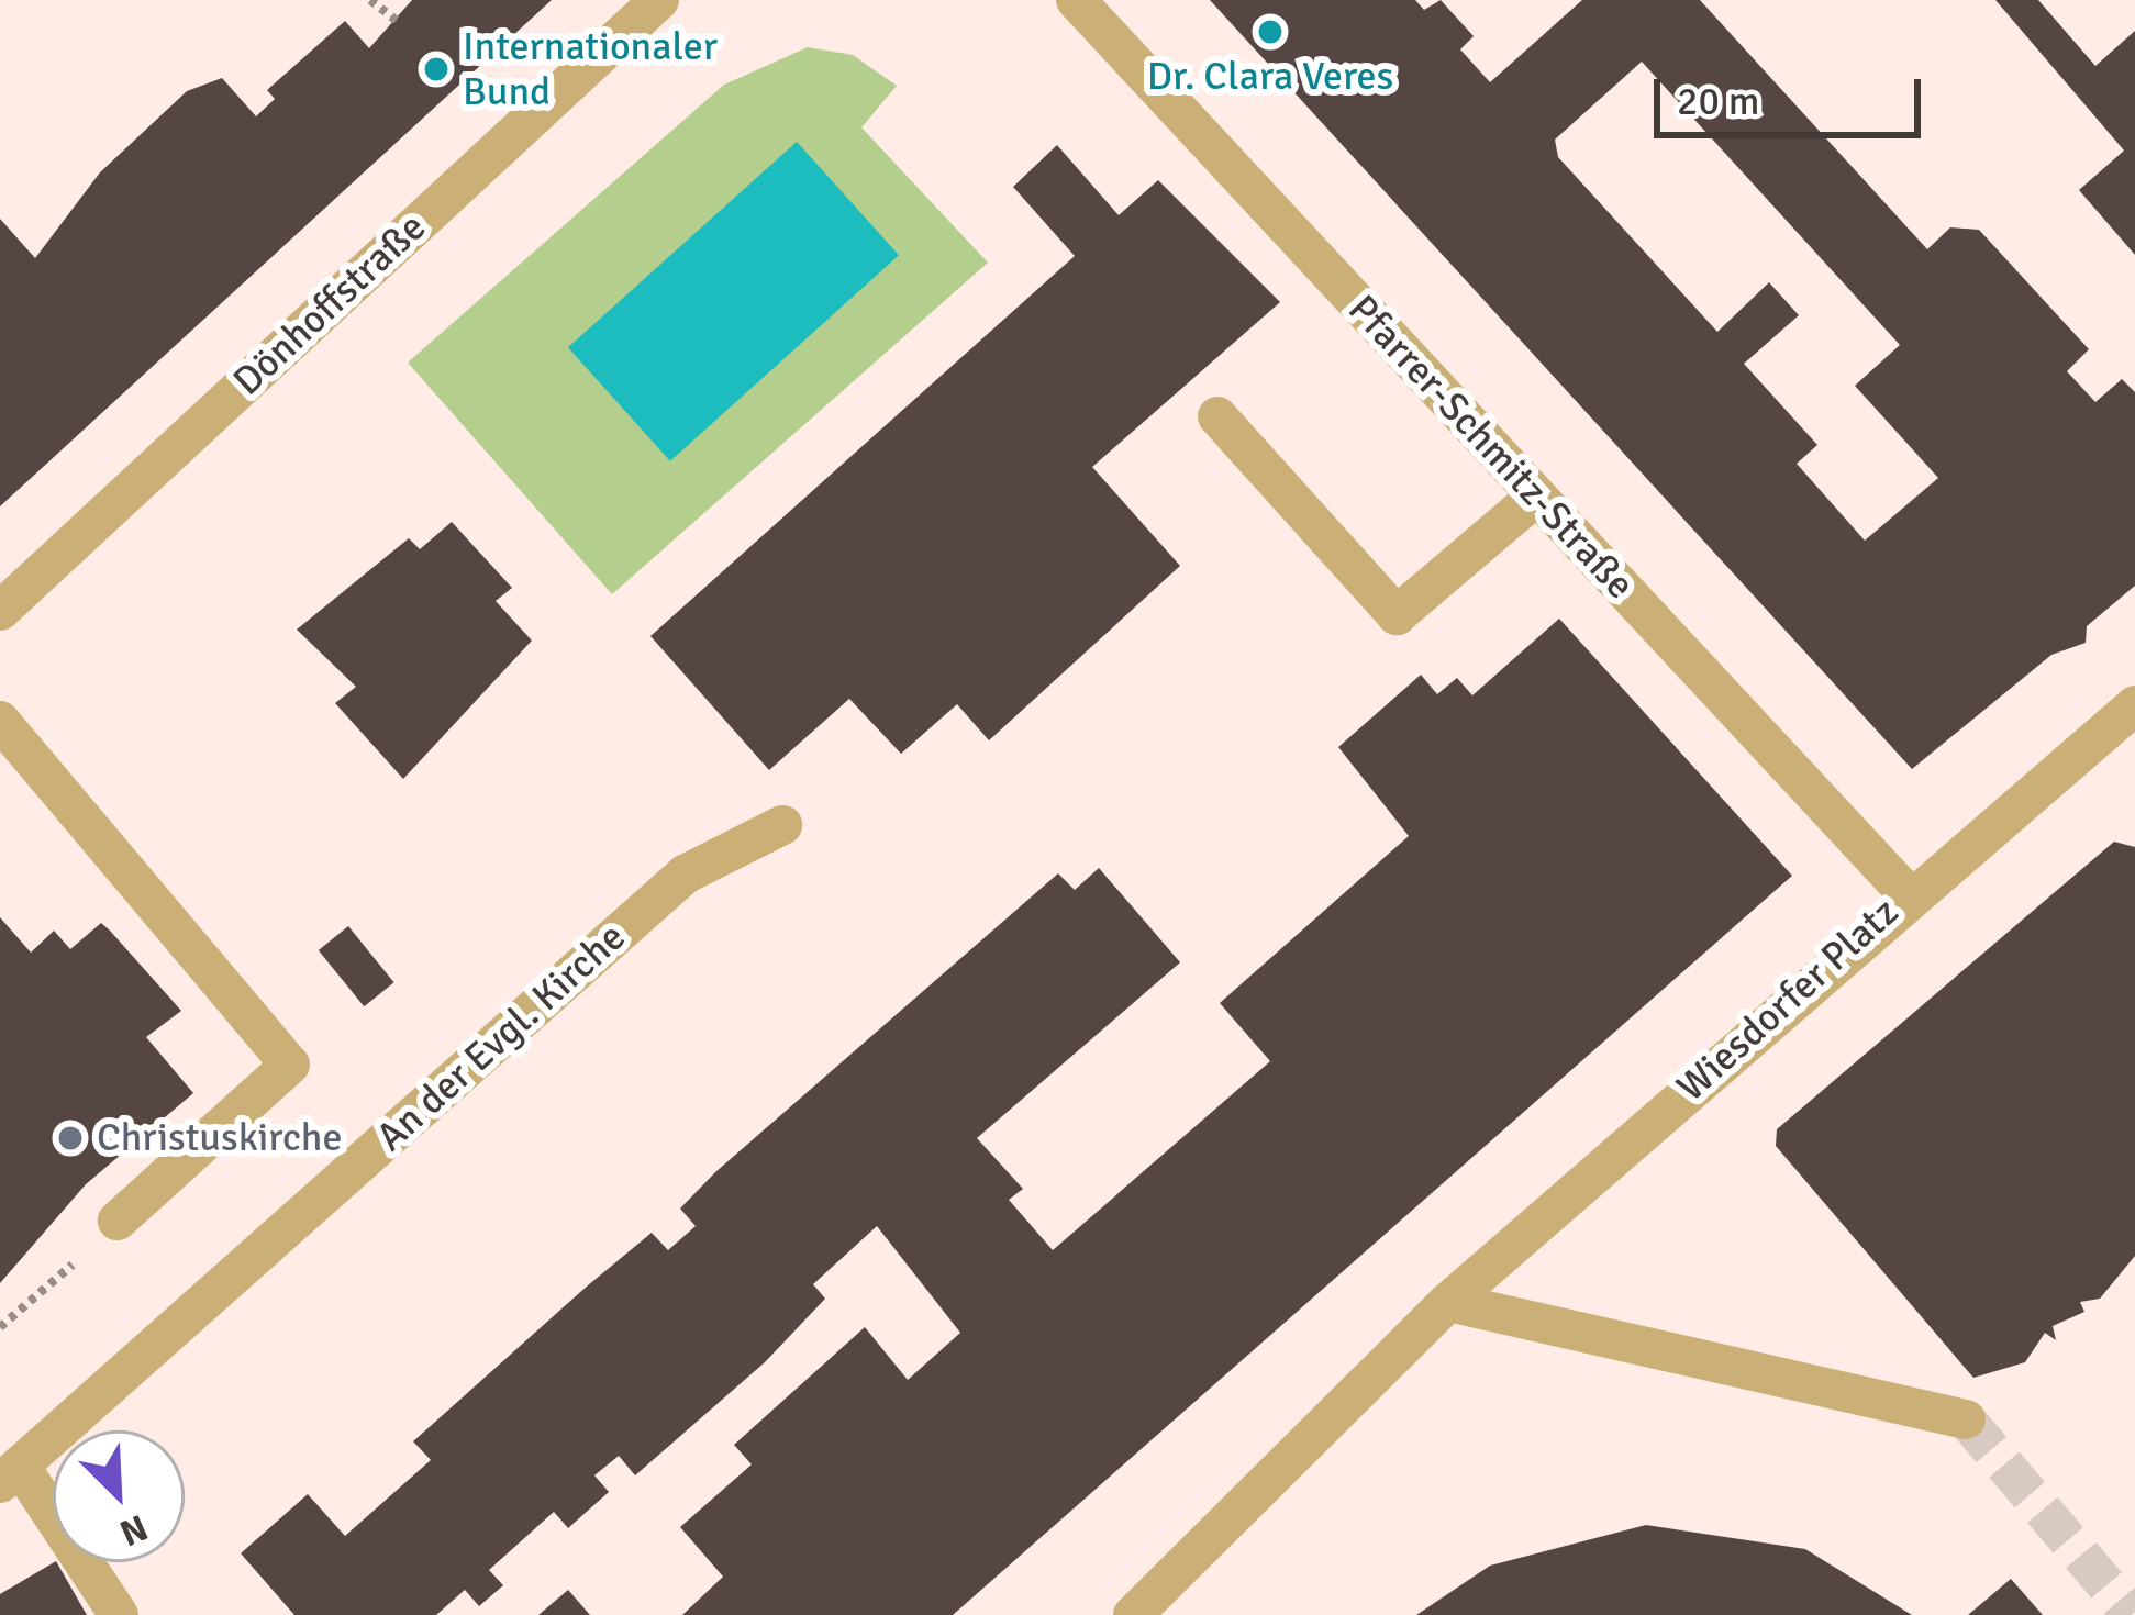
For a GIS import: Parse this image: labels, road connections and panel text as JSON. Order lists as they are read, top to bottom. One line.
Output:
{"streets":{"street":["Dönhoffstraße","Pfarrer-Schmitz-Straße","Wiesdorfer Platz","An der Evgl. Kirche"]},"crossings":[["Pfarrer-Schmitz-Straße","Wiesdorfer Platz"]],"places":["Dr. Clara Veres","Internationaler Bund","Christuskirche"],"scale_bar":"20 m","north":"bottom right"}
